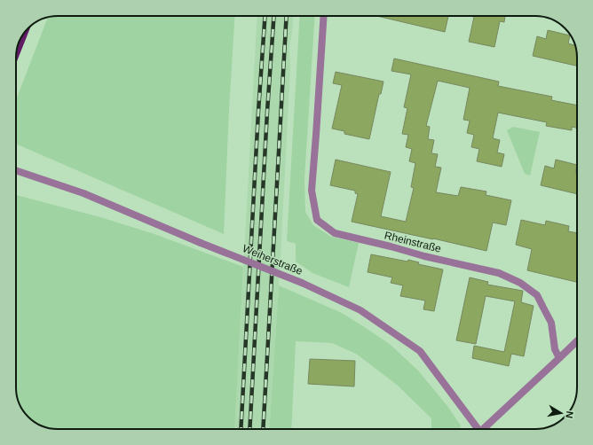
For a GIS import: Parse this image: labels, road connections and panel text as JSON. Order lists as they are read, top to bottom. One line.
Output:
{"streets":{"street":["Rheinstraße","Weiherstraße"]},"north":"right"}
